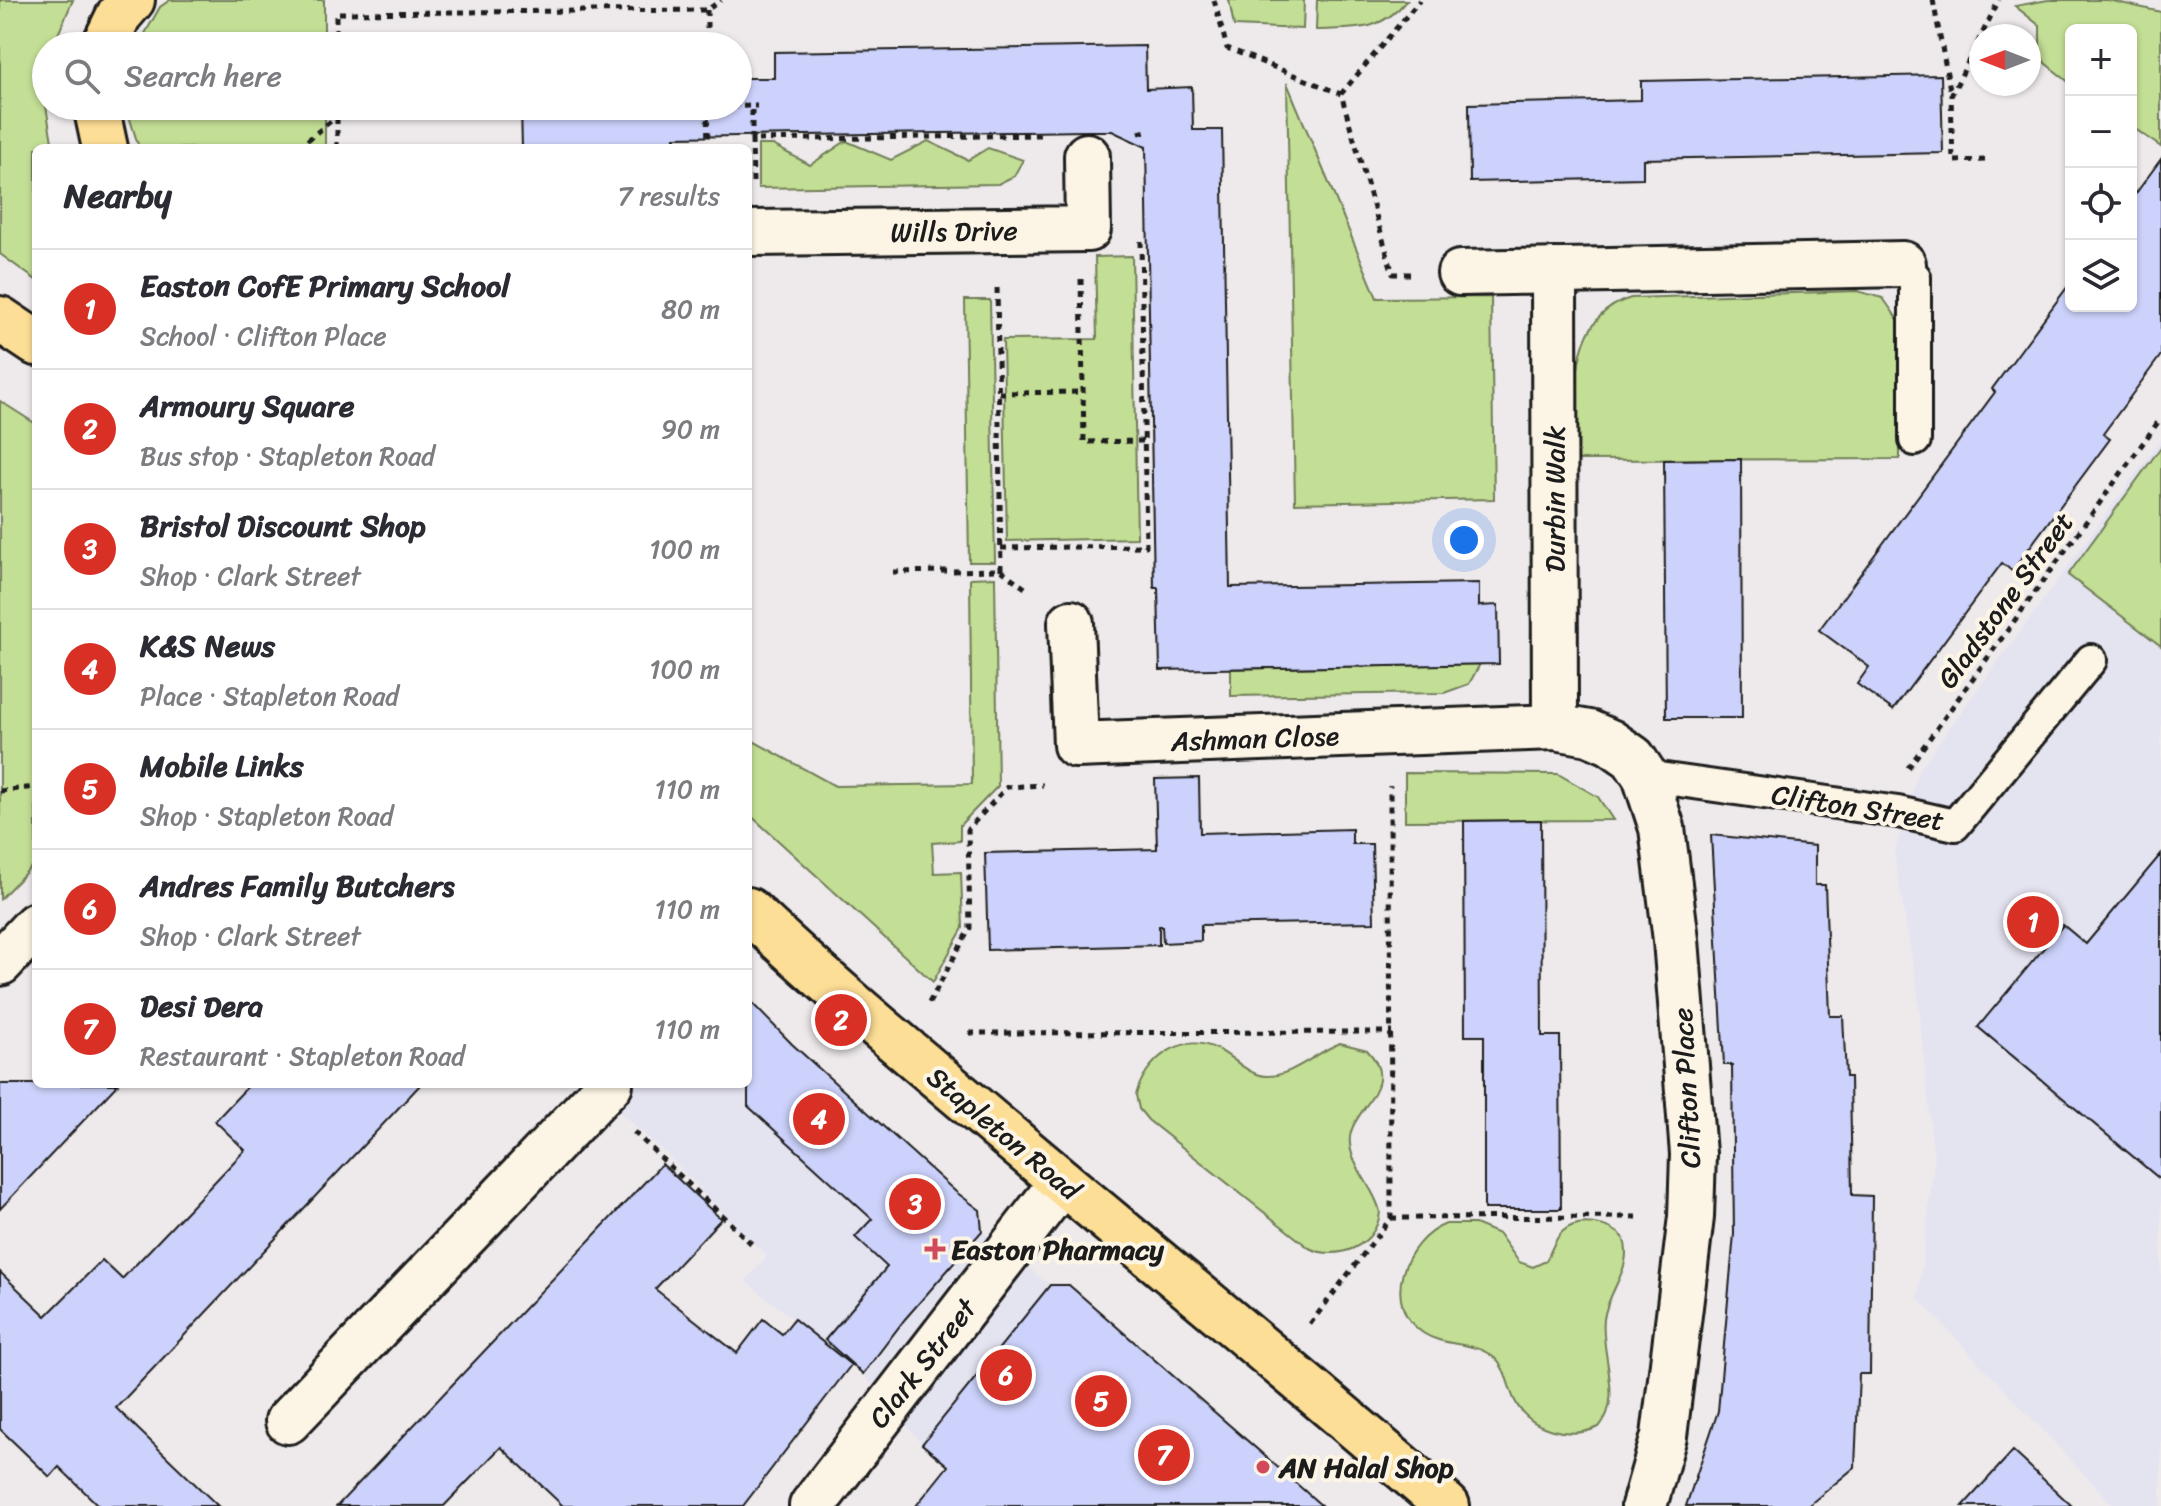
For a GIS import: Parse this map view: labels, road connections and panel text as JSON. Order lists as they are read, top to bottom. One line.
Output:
{"streets":{"main road":["Stapleton Road"],"street":["Wills Drive","Durbin Walk","Ashman Close","Clifton Place","Clark Street"],"lane":["Clifton Street"],"path":["Gladstone Street"]},"crossings":[["Durbin Walk","Ashman Close"],["Durbin Walk","Clifton Place"],["Gladstone Street","Clifton Street"],["Ashman Close","Clifton Place"],["Clifton Street","Clifton Place"],["Stapleton Road","Clark Street"]],"places":{"health":["Easton Pharmacy"],"other":["AN Halal Shop"]},"north":"left","page":{"map_buttons":["+","−"],"search":"Search here","heading":["Nearby","7 results"],"list":[{"mark":"1","name":"Easton CofE Primary School","note":"School · Clifton Place","value":"80 m"},{"mark":"2","name":"Armoury Square","note":"Bus stop · Stapleton Road","value":"90 m"},{"mark":"3","name":"Bristol Discount Shop","note":"Shop · Clark Street","value":"100 m"},{"mark":"4","name":"K&S News","note":"Place · Stapleton Road","value":"100 m"},{"mark":"5","name":"Mobile Links","note":"Shop · Stapleton Road","value":"110 m"},{"mark":"6","name":"Andres Family Butchers","note":"Shop · Clark Street","value":"110 m"},{"mark":"7","name":"Desi Dera","note":"Restaurant · Stapleton Road","value":"110 m"}],"pins":["1","2","4","3","6","5","7"]}}
